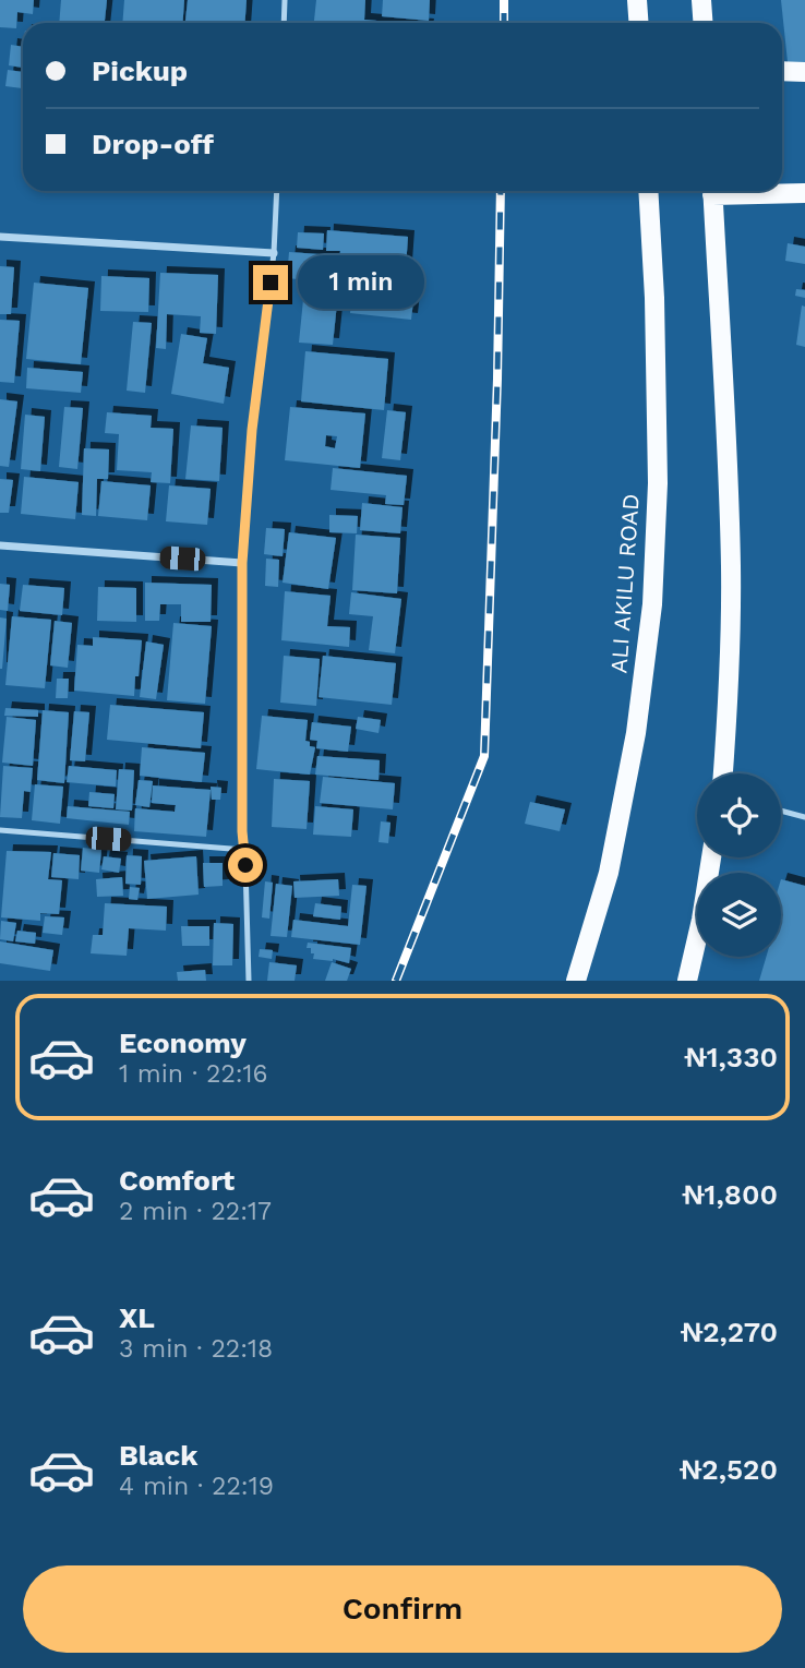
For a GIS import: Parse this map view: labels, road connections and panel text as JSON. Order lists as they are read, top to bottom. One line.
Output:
{"streets":{"main road":["ALI AKILU ROAD"]},"page":{"banner":["Pickup","Drop-off"],"bubble":"1 min","list":[{"name":"Economy","note":"1 min · 22:16","value":"₦1,330"},{"name":"Comfort","note":"2 min · 22:17","value":"₦1,800"},{"name":"XL","note":"3 min · 22:18","value":"₦2,270"},{"name":"Black","note":"4 min · 22:19","value":"₦2,520"}],"buttons":"Confirm"}}
